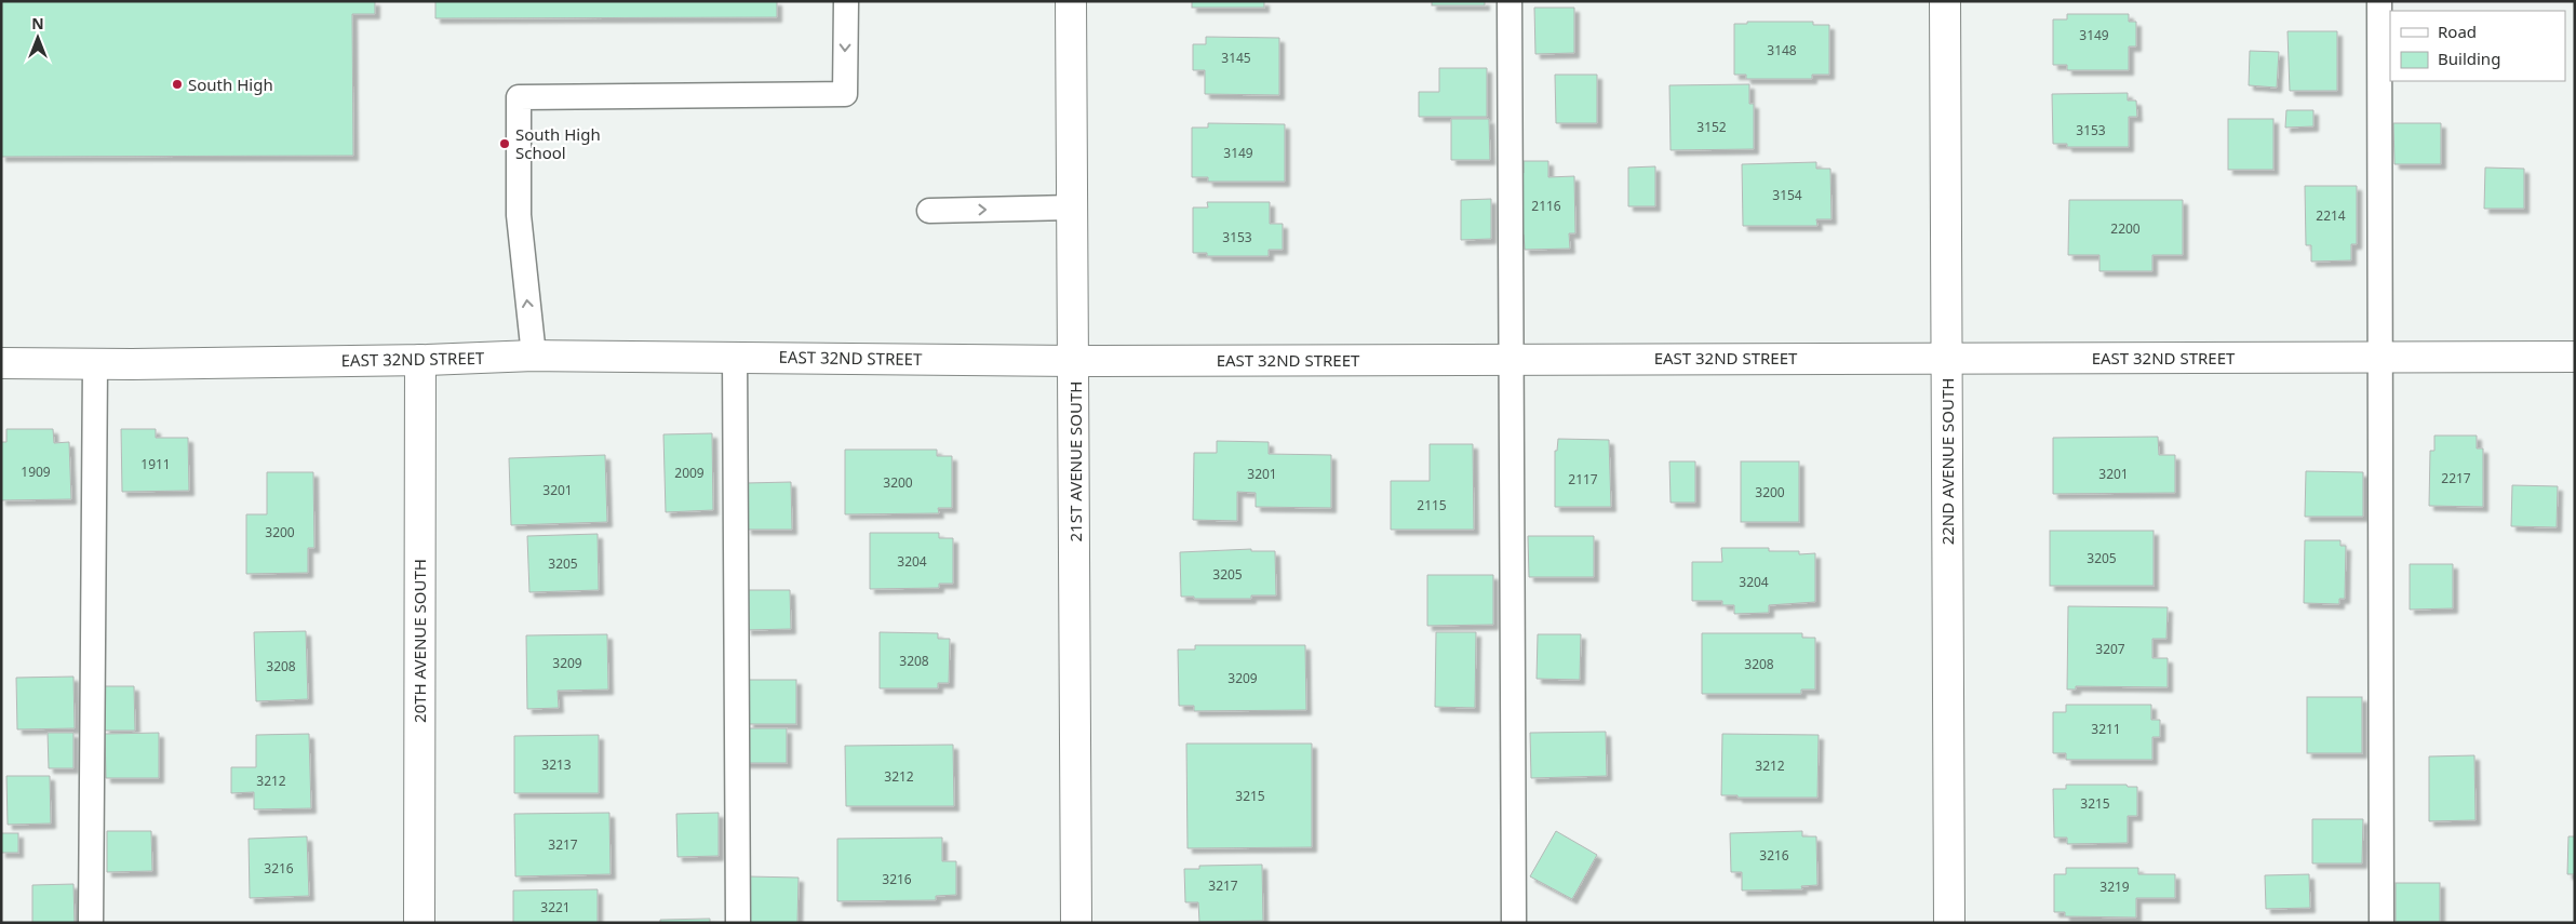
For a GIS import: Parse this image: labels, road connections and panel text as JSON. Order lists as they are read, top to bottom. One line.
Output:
{"streets":{"street":["EAST 32ND STREET","21ST AVENUE SOUTH","22ND AVENUE SOUTH","20TH AVENUE SOUTH"]},"crossings":[["EAST 32ND STREET","21ST AVENUE SOUTH"],["EAST 32ND STREET","22ND AVENUE SOUTH"],["EAST 32ND STREET","20TH AVENUE SOUTH"]],"places":["South High","South High School"],"house_numbers":["3149","3148","3145","3152","3153","3149","3154","2116","2214","2200","3153","1911","1909","2009","3201","3201","2217","2117","3200","3201","3200","2115","3200","3205","3204","3205","3205","3204","3207","3208","3209","3208","3208","3209","3211","3213","3212","3212","3212","3215","3215","3217","3216","3216","3216","3217","3219","3221"],"legend":["Road","Building"],"north":"top"}
